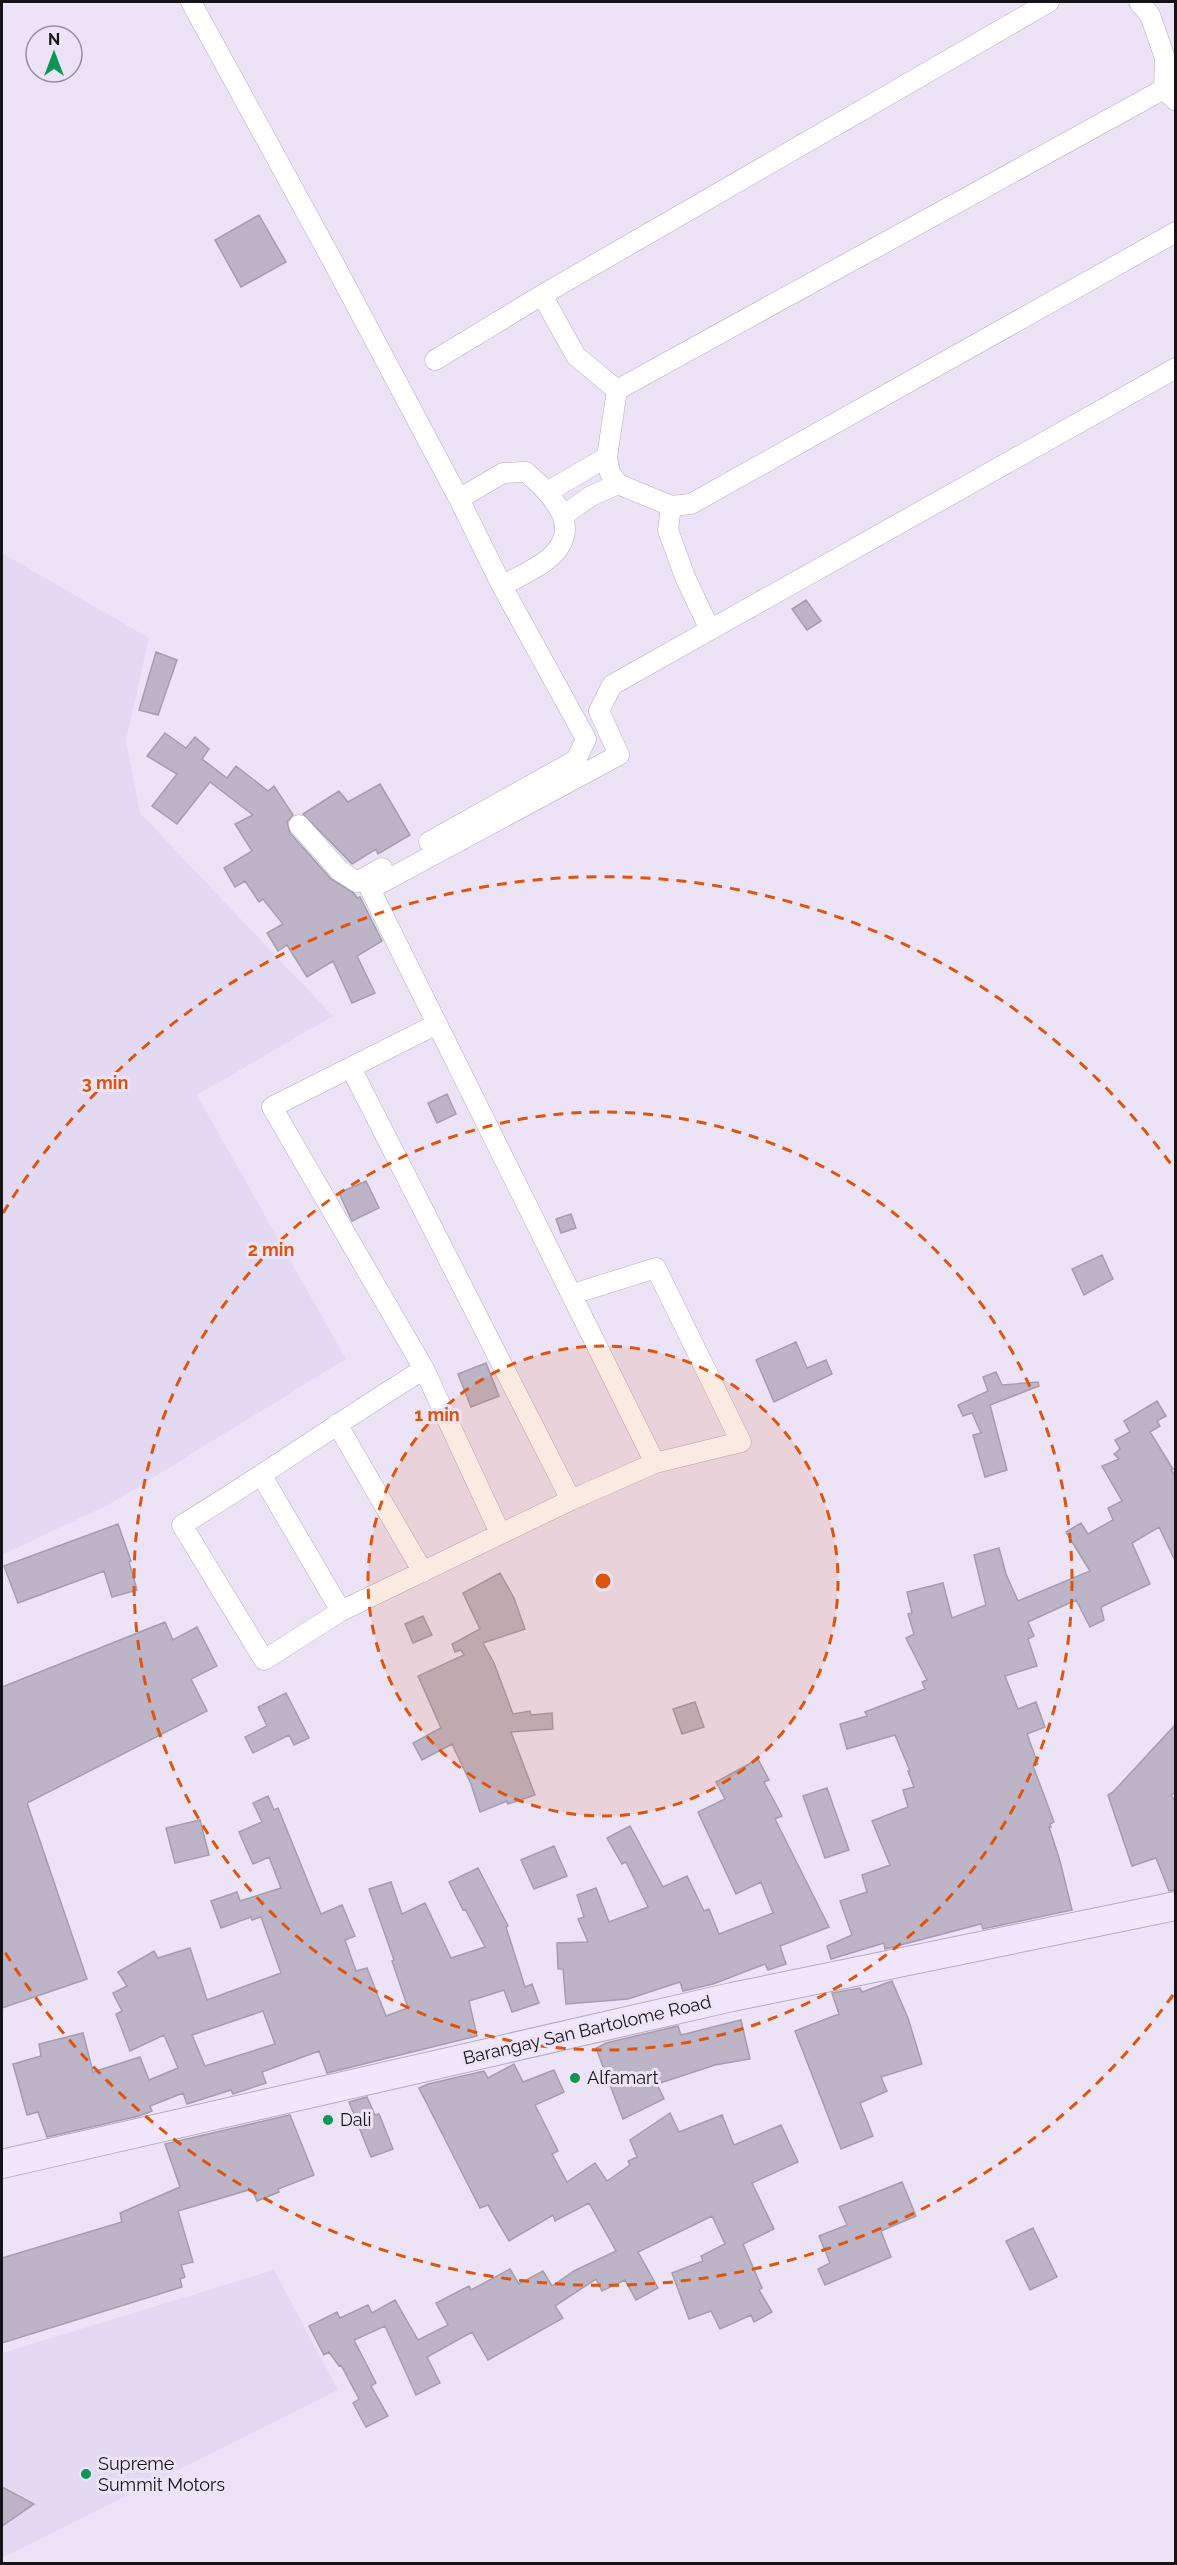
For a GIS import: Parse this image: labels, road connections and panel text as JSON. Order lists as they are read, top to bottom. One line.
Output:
{"streets":{"street":["Barangay San Bartolome Road"]},"places":["Alfamart","Dali","Supreme Summit Motors"],"north":"top","rings":["3 min","2 min","1 min"]}
